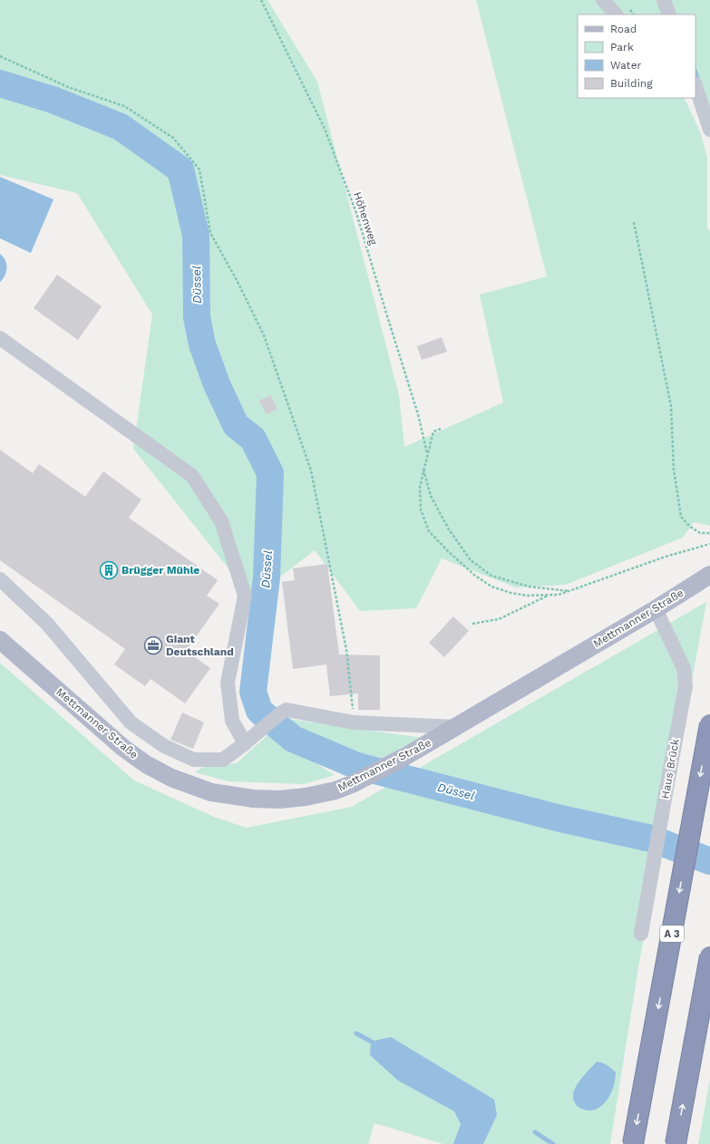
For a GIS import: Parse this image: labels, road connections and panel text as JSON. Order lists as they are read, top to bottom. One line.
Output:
{"streets":{"highway":["A 3"],"main road":["Mettmanner Straße"],"street":["Haus Brück"],"path":["Höhenweg"]},"crossings":[["Mettmanner Straße","Haus Brück"]],"water":["Düssel"],"places":{"building":["Brügger Mühle"],"office":["Giant Deutschland"]},"legend":["Road","Park","Water","Building"]}
